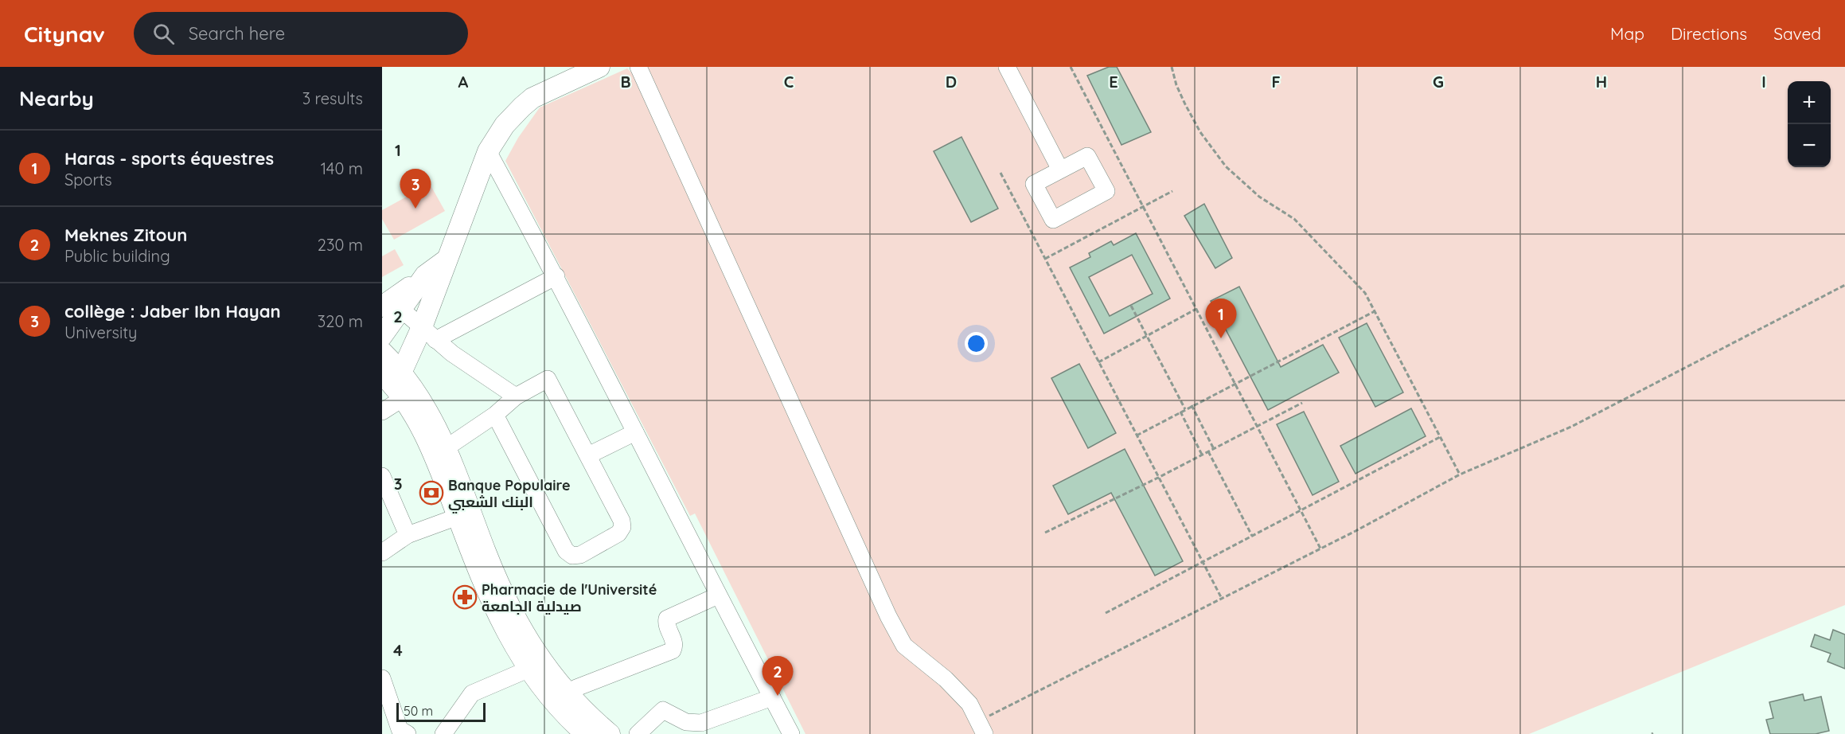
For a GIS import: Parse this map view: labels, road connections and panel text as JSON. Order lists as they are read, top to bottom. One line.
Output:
{"places":{"bank":["Banque Populaire البنك الشعبي"],"pharmacy":["Pharmacie de l'Université صيدلية الجامعة"]},"scale_bar":"50 m","page":{"header":"Citynav","search":"Search here","nav":["Map","Directions","Saved"],"heading":["Nearby","3 results"],"map_buttons":["+","−"],"list":[{"mark":"1","name":"Haras - sports équestres","note":"Sports","value":"140 m"},{"mark":"2","name":"Meknes Zitoun","note":"Public building","value":"230 m"},{"mark":"3","name":"collège : Jaber Ibn Hayan","note":"University","value":"320 m"}],"pins":["3","1","2"],"scale":"50 m"},"grid":{"columns":["A","B","C","D","E","F","G","H","I"],"rows":["1","2","3","4"]}}
